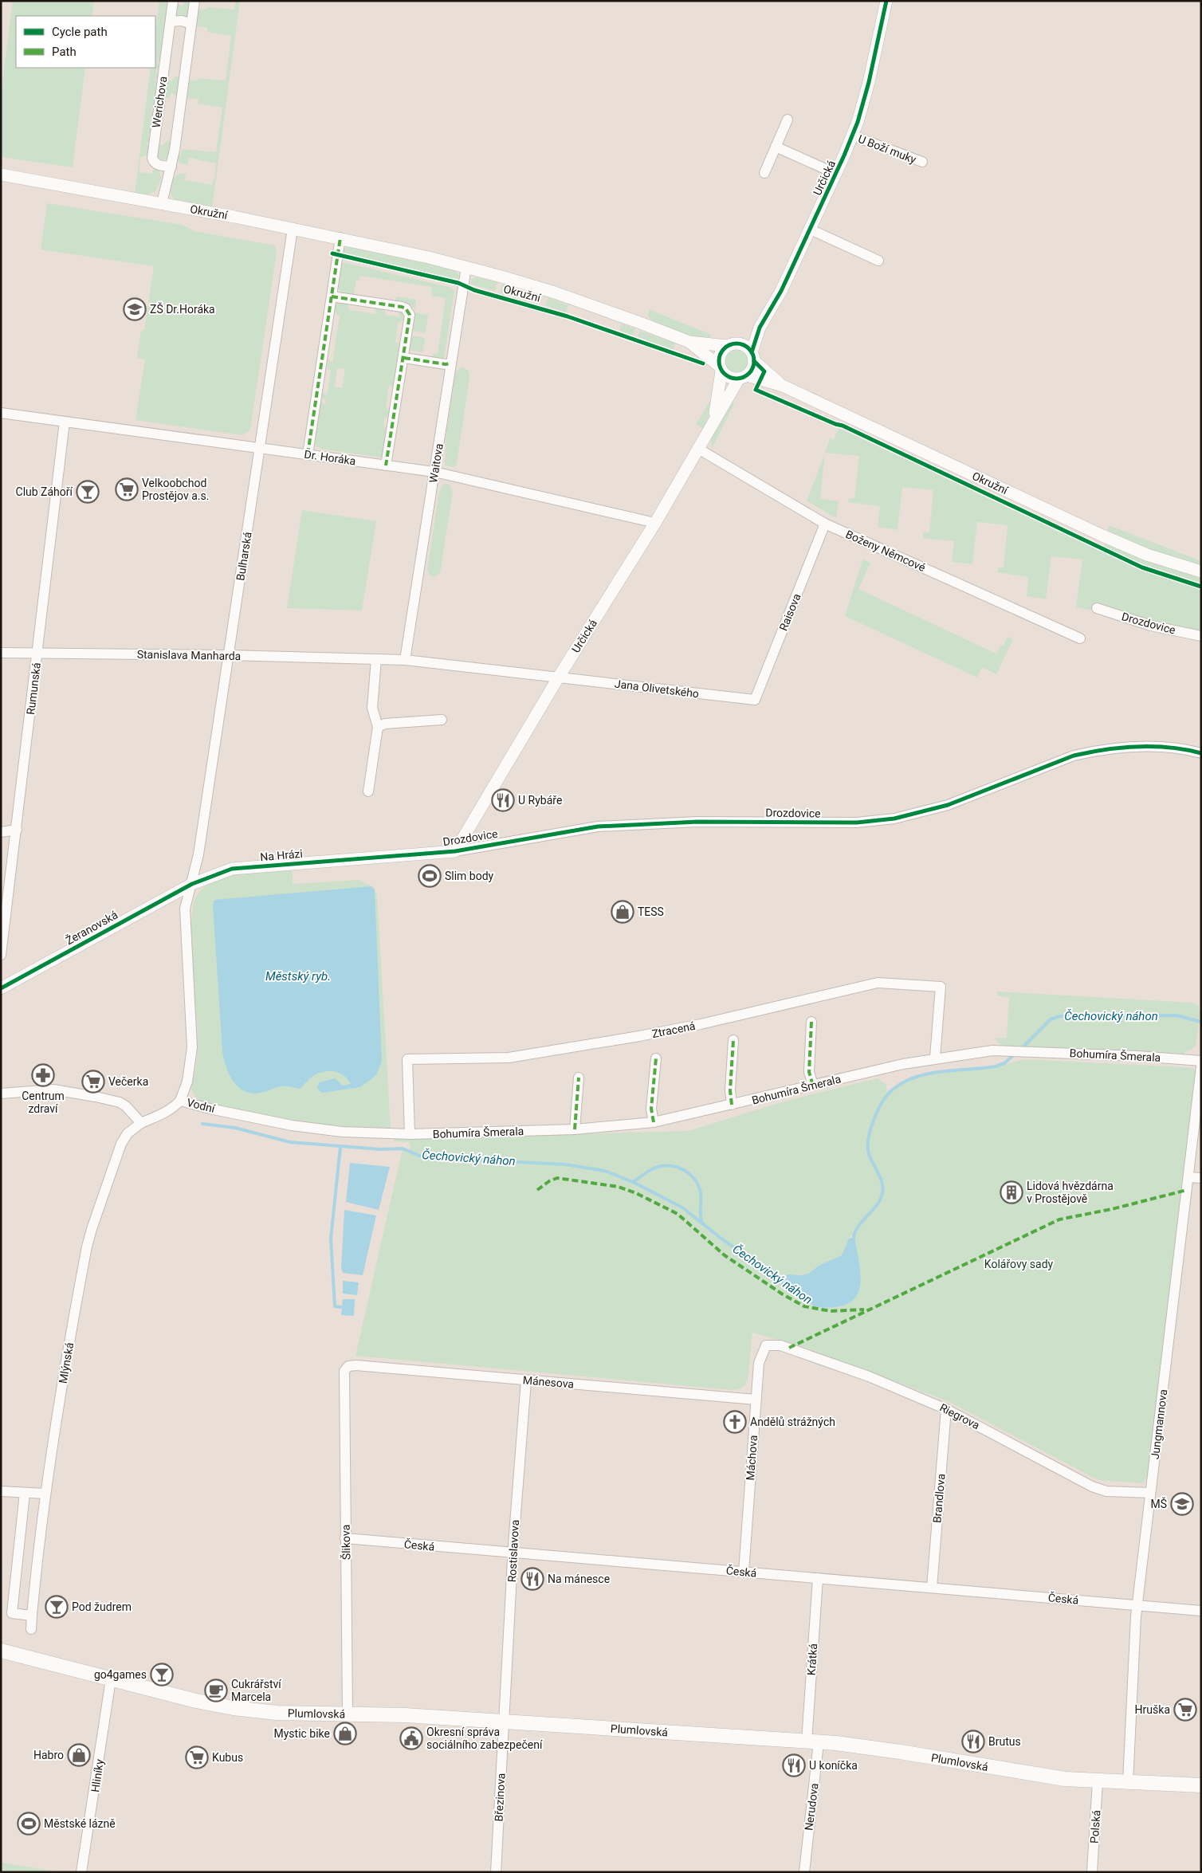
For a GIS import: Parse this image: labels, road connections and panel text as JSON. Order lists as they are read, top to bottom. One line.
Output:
{"streets":{"main road":["Plumlovská"],"street":["Werichova","U Boží muky","Určická","Okružní","Dr. Horáka","Waitova","Boženy Němcové","Bulharská","Raisova","Drozdovice","Stanislava Manharda","Rumunská","Jana Olivetského","Na Hrázi","Žeranovská","Ztracená","Bohumíra Šmerala","Vodní","Mlýnská","Mánesova","Riegrova","Jungmannova","Máchova","Brandlova","Šlikova","Česká","Rostislavova","Krátká","Hliníky","Březinova","Nerudova","Polská"]},"crossings":[["Werichova","Okružní"],["U Boží muky","Určická"],["Určická","Okružní"],["Určická","Dr. Horáka"],["Určická","Boženy Němcové"],["Určická","Drozdovice"],["Určická","Stanislava Manharda"],["Určická","Jana Olivetského"],["Okružní","Waitova"],["Okružní","Bulharská"],["Dr. Horáka","Waitova"],["Dr. Horáka","Bulharská"],["Dr. Horáka","Rumunská"],["Waitova","Stanislava Manharda"],["Boženy Němcové","Raisova"],["Bulharská","Stanislava Manharda"],["Bulharská","Na Hrázi"],["Bulharská","Žeranovská"],["Raisova","Jana Olivetského"],["Drozdovice","Na Hrázi"],["Stanislava Manharda","Rumunská"],["Stanislava Manharda","Jana Olivetského"],["Na Hrázi","Žeranovská"],["Ztracená","Bohumíra Šmerala"],["Bohumíra Šmerala","Vodní"],["Vodní","Mlýnská"],["Mánesova","Máchova"],["Mánesova","Šlikova"],["Mánesova","Rostislavova"],["Riegrova","Jungmannova"],["Riegrova","Máchova"],["Riegrova","Brandlova"],["Jungmannova","Česká"],["Jungmannova","Plumlovská"],["Máchova","Česká"],["Brandlova","Česká"],["Šlikova","Česká"],["Šlikova","Plumlovská"],["Česká","Rostislavova"],["Česká","Krátká"],["Rostislavova","Plumlovská"],["Rostislavova","Březinova"],["Krátká","Plumlovská"],["Krátká","Nerudova"],["Plumlovská","Hliníky"],["Plumlovská","Březinova"],["Plumlovská","Nerudova"],["Plumlovská","Polská"]],"water":["Městský ryb.","Čechovický náhon"],"parks":["Kolářovy sady"],"places":{"school or university":["ZŠ Dr.Horáka","MŠ"],"supermarket":["Velkoobchod Prostějov a.s.","Večerka","Hruška","Kubus"],"bar":["Club Záhoří","Pod žudrem","go4games"],"restaurant":["U Rybáře","Na mánesce","Brutus","U koníčka"],"sports":["Slim body","Městské lázně"],"shop":["TESS","Mystic bike","Habro"],"pharmacy":["Centrum zdraví"],"building":["Lidová hvězdárna v Prostějově"],"church":["Andělů strážných"],"cafe":["Cukrářství Marcela"],"public building":["Okresní správa sociálního zabezpečení"]},"legend":["Cycle path","Path"]}
